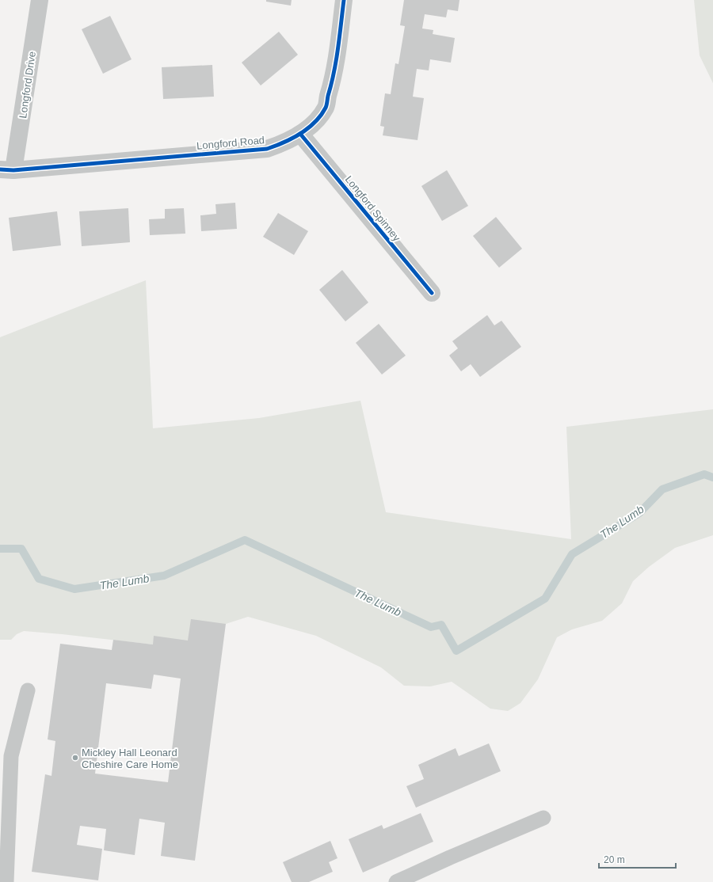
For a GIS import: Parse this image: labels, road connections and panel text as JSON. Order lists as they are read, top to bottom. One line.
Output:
{"streets":{"street":["Longford Drive","Longford Road","Longford Spinney"]},"crossings":[["Longford Drive","Longford Road"],["Longford Road","Longford Spinney"]],"water":["The Lumb"],"places":["Mickley Hall Leonard Cheshire Care Home"],"scale_bar":"20 m"}
